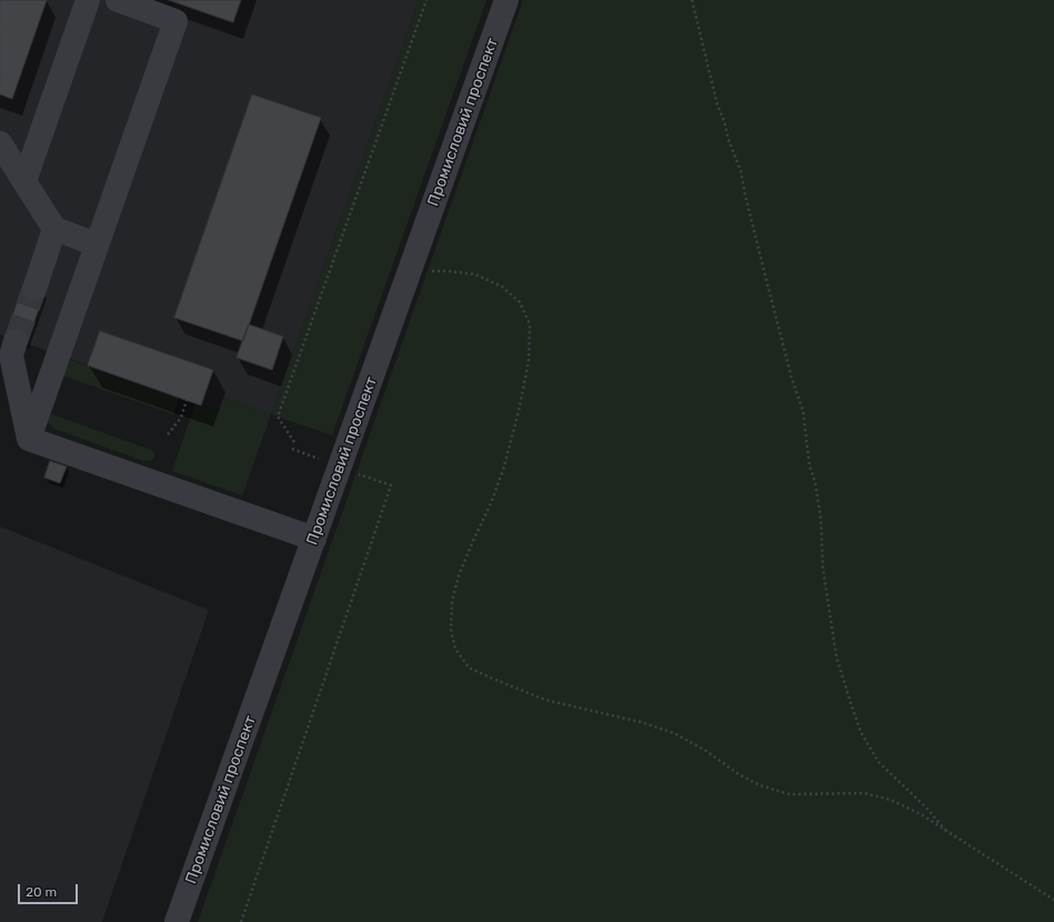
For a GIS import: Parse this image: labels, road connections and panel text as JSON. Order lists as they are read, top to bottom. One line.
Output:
{"streets":{"street":["Промисловий проспект"]},"scale_bar":"20 m"}
